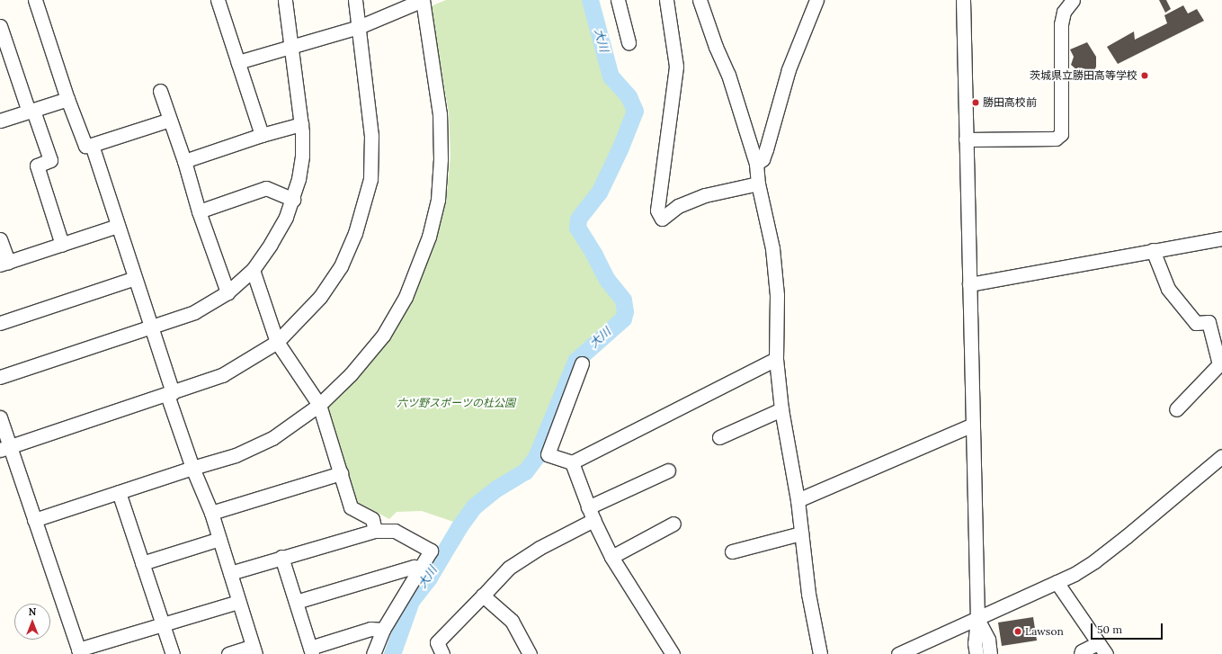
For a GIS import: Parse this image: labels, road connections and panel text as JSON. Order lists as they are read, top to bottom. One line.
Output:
{"water":["大川"],"parks":["六ツ野スポーツの杜公園"],"places":["茨城県立勝田高等学校","勝田高校前","Lawson"],"scale_bar":"50 m","north":"top"}
